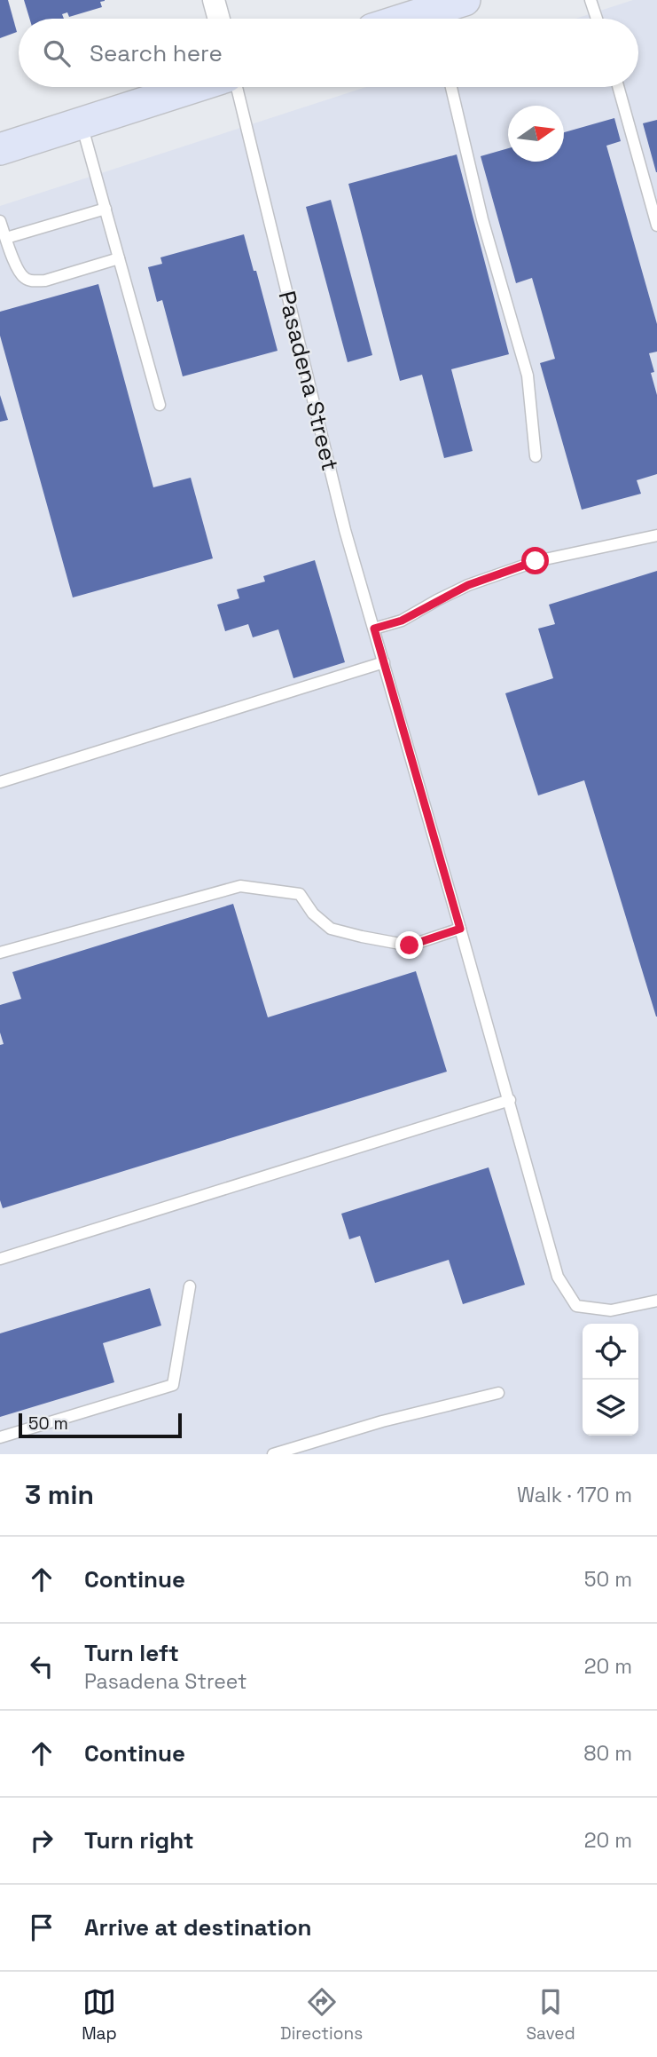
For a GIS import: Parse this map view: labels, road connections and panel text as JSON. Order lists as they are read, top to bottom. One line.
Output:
{"streets":{"lane":["Pasadena Street"]},"scale_bar":"50 m","north":"right","page":{"search":"Search here","scale":"50 m","heading":["3 min","Walk · 170 m"],"list":[["Continue","50 m"],["Turn left","Pasadena Street","20 m"],["Continue","80 m"],["Turn right","20 m"],"Arrive at destination"],"nav":["Map","Directions","Saved"]}}
